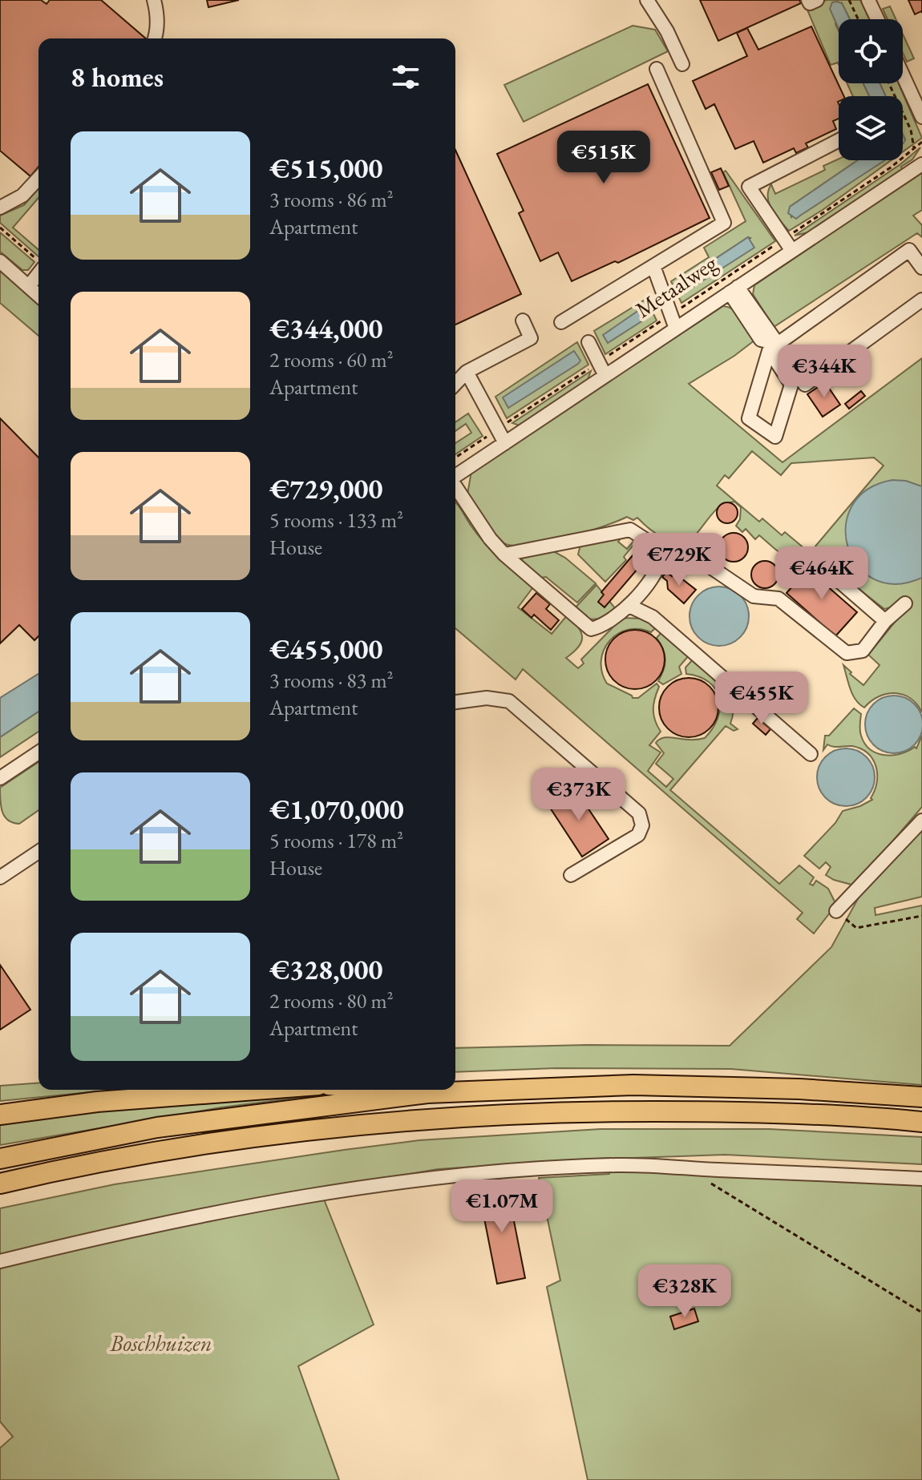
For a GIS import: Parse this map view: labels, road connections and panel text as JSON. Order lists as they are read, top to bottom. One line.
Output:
{"streets":{"street":["Metaalweg"]},"parks":["Boschhuizen"],"page":{"heading":"8 homes","list":[{"name":"€515,000","note":"3 rooms · 86 m² · Apartment"},{"name":"€344,000","note":"2 rooms · 60 m² · Apartment"},{"name":"€729,000","note":"5 rooms · 133 m² · House"},{"name":"€455,000","note":"3 rooms · 83 m² · Apartment"},{"name":"€1,070,000","note":"5 rooms · 178 m² · House"},{"name":"€328,000","note":"2 rooms · 80 m² · Apartment"}],"price":["€515K","€344K","€729K","€464K","€455K","€373K","€1.07M","€328K"]}}
